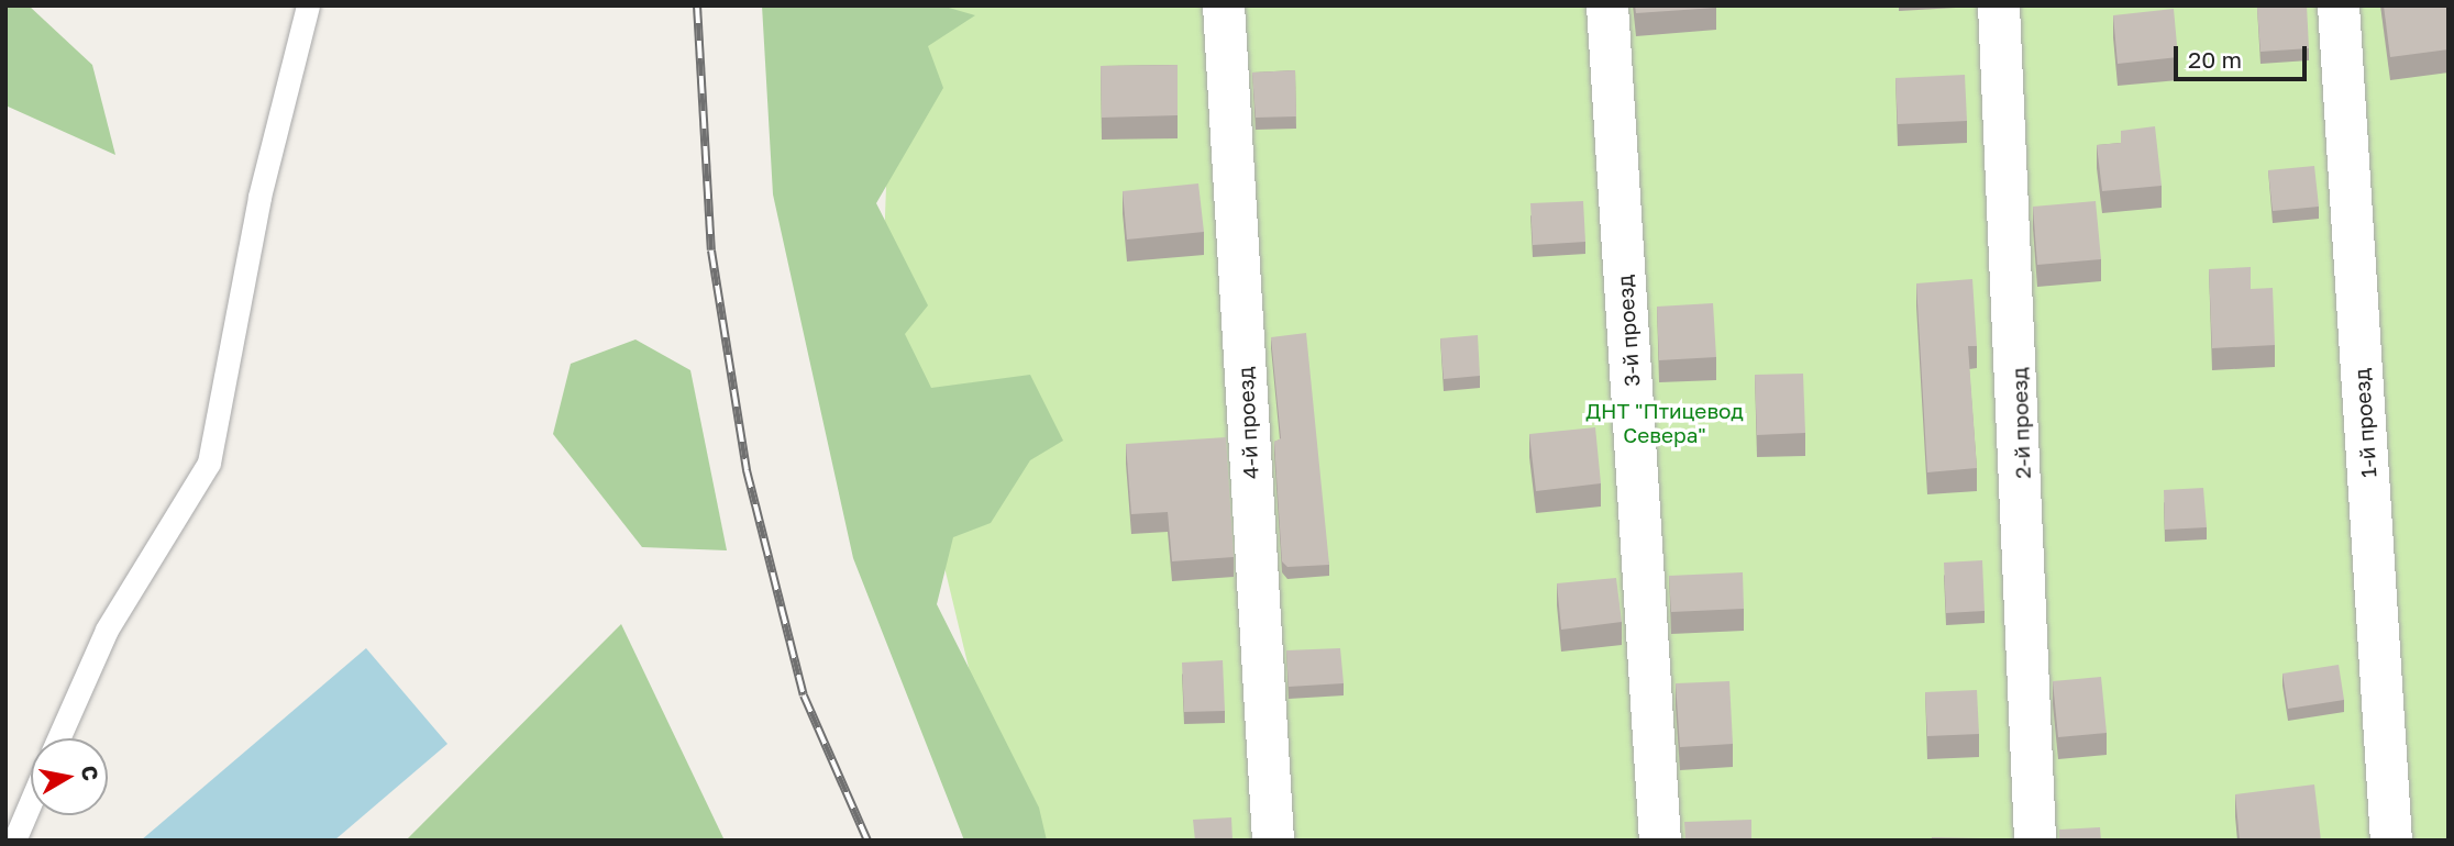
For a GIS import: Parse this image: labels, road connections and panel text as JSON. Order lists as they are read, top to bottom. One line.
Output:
{"streets":{"street":["3-й проезд","4-й проезд","2-й проезд","1-й проезд"]},"parks":["ДНТ \"Птицевод Севера\""],"scale_bar":"20 m","north":"right"}
